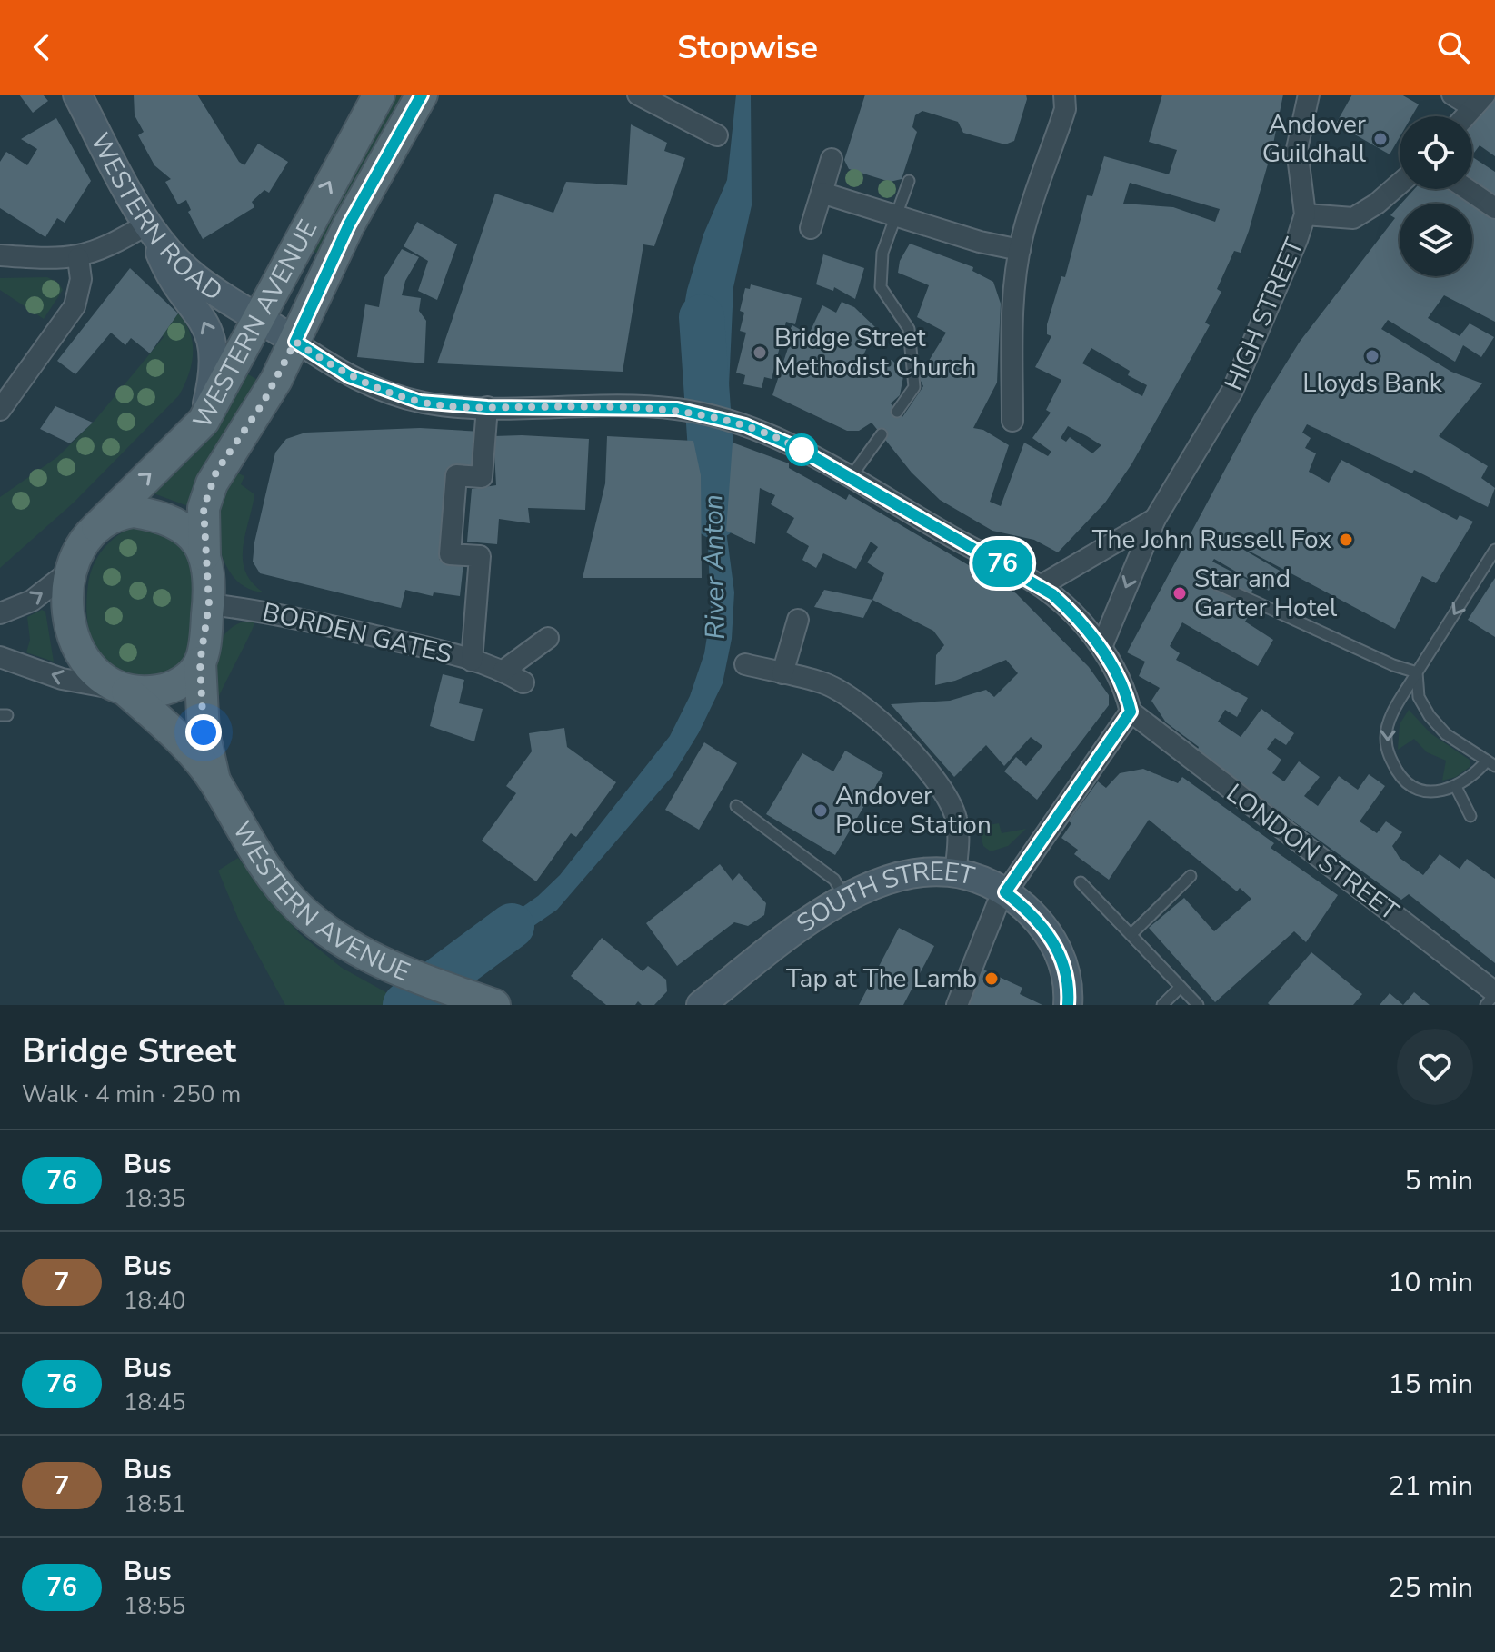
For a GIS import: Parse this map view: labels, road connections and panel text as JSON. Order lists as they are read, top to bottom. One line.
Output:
{"streets":{"main road":["WESTERN ROAD","WESTERN AVENUE","SOUTH STREET"],"street":["HIGH STREET","BORDEN GATES","LONDON STREET"]},"crossings":[["WESTERN ROAD","WESTERN AVENUE"],["WESTERN AVENUE","BORDEN GATES"]],"water":["River Anton"],"places":["Andover Guildhall","Bridge Street Methodist Church","Lloyds Bank","The John Russell Fox","Star and Garter Hotel","Andover Police Station","Tap at The Lamb"],"lines":["bus line 76"],"page":{"header":"Stopwise","on_map":"76","heading":["Bridge Street","Walk · 4 min · 250 m"],"list":[{"mark":"76","name":"Bus","note":"18:35","value":"5 min"},{"mark":"7","name":"Bus","note":"18:40","value":"10 min"},{"mark":"76","name":"Bus","note":"18:45","value":"15 min"},{"mark":"7","name":"Bus","note":"18:51","value":"21 min"},{"mark":"76","name":"Bus","note":"18:55","value":"25 min"}]}}
